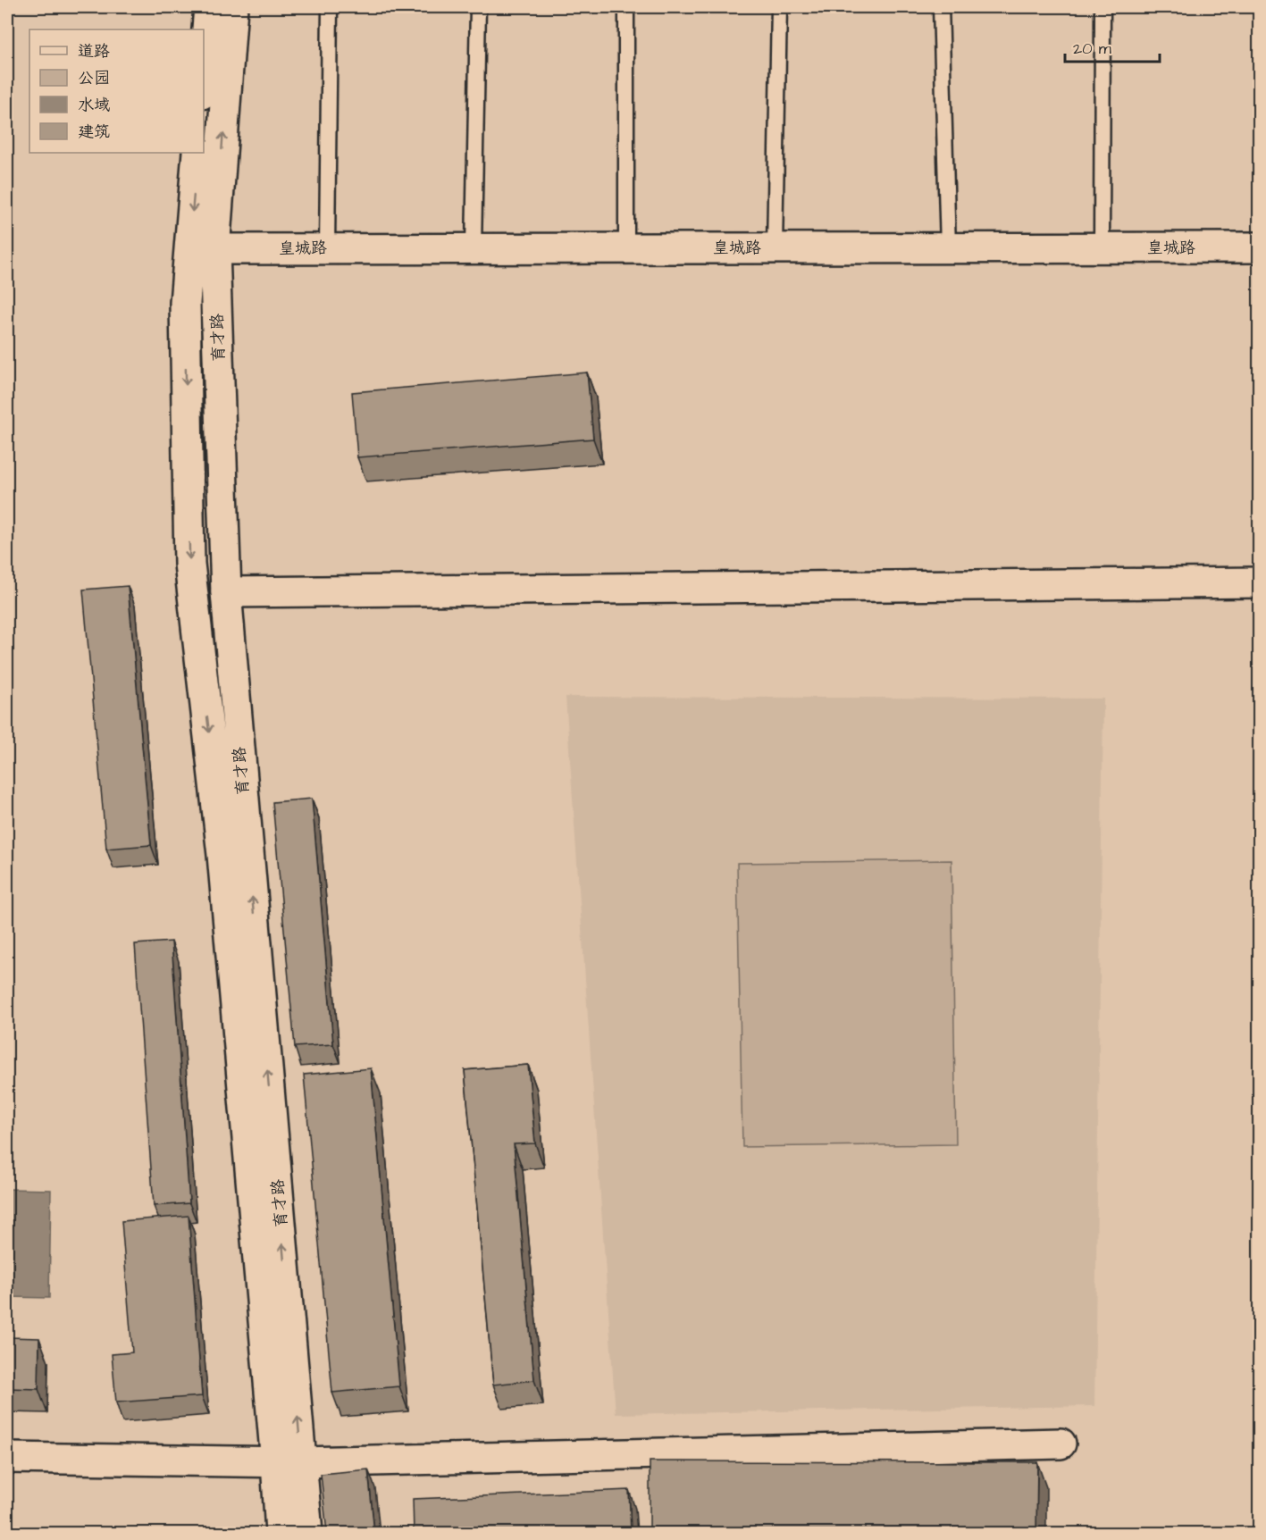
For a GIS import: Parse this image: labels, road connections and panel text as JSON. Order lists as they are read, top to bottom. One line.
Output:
{"streets":{"street":["皇城路","育才路"]},"crossings":[["皇城路","育才路"]],"legend":["道路","公园","水域","建筑"],"scale_bar":"20 m"}
